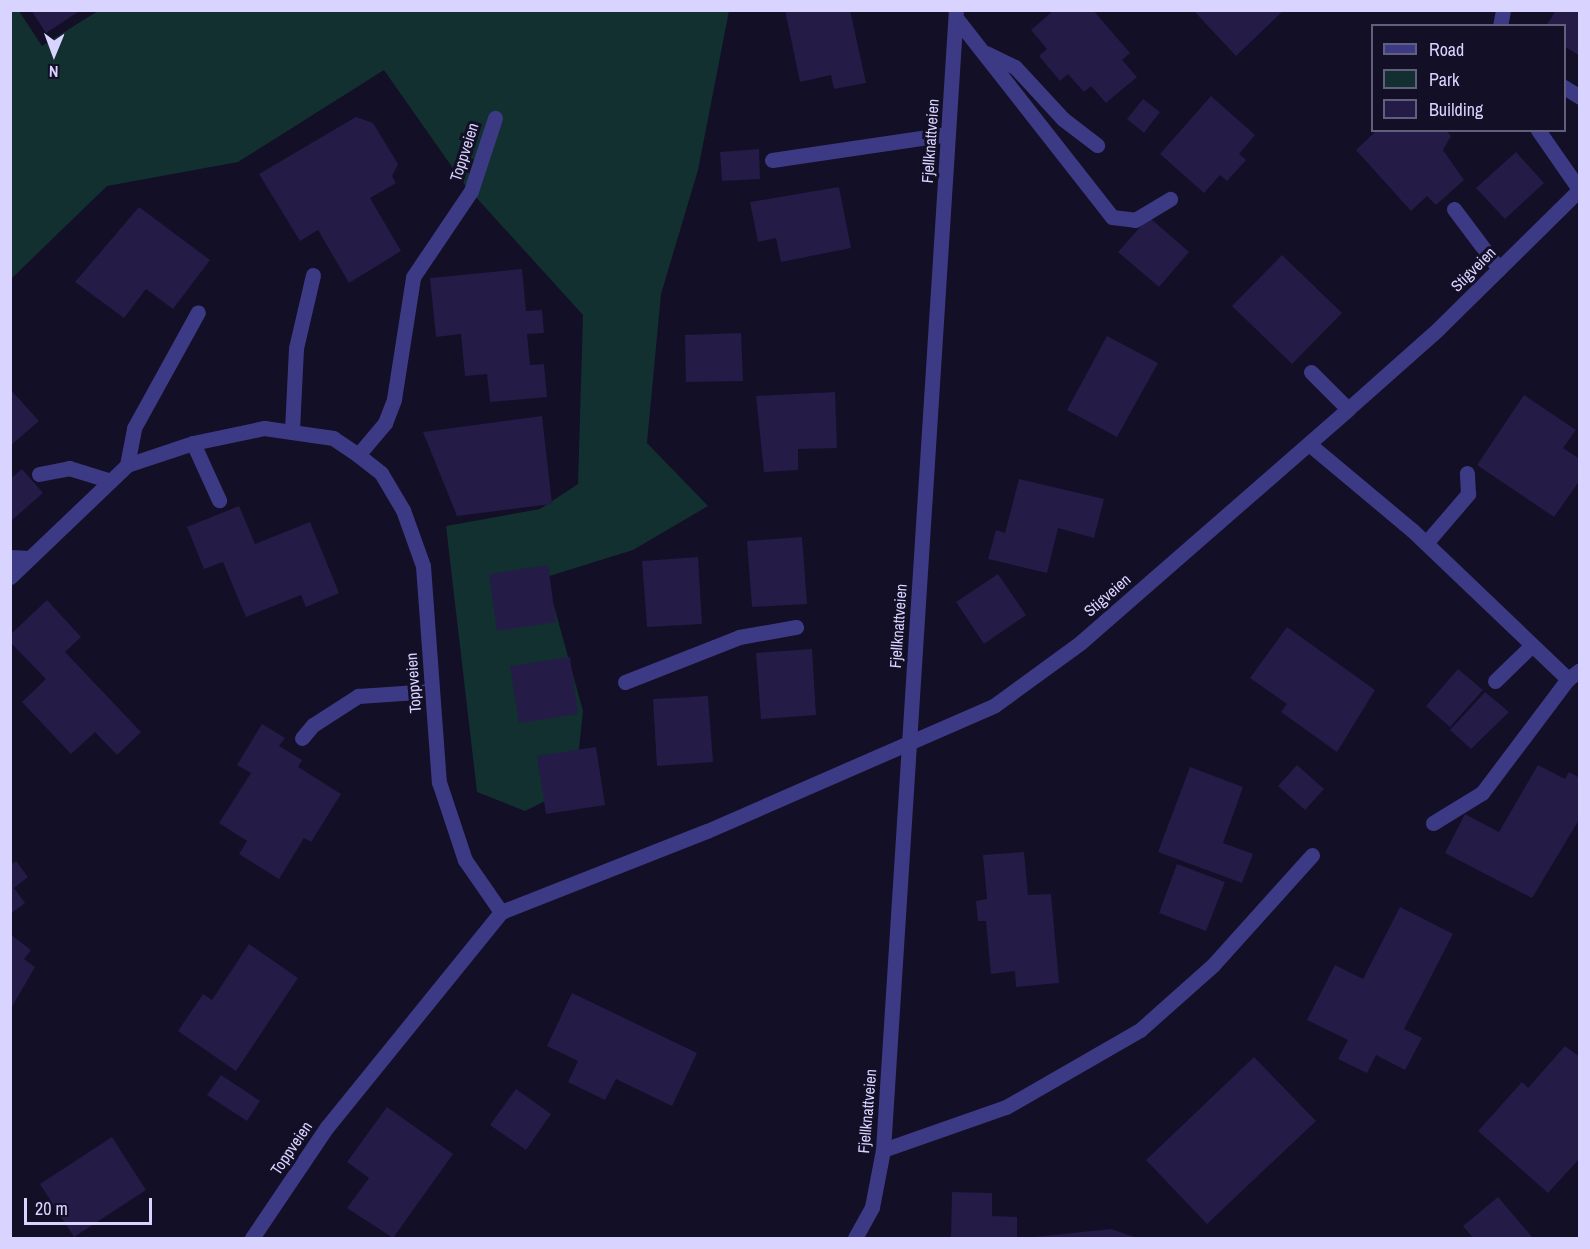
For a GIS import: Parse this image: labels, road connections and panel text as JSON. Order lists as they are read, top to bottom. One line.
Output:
{"streets":{"street":["Fjellknattveien","Toppveien","Stigveien"]},"crossings":[["Fjellknattveien","Toppveien"],["Fjellknattveien","Stigveien"],["Toppveien","Stigveien"]],"legend":["Road","Park","Building"],"scale_bar":"20 m","north":"bottom"}
